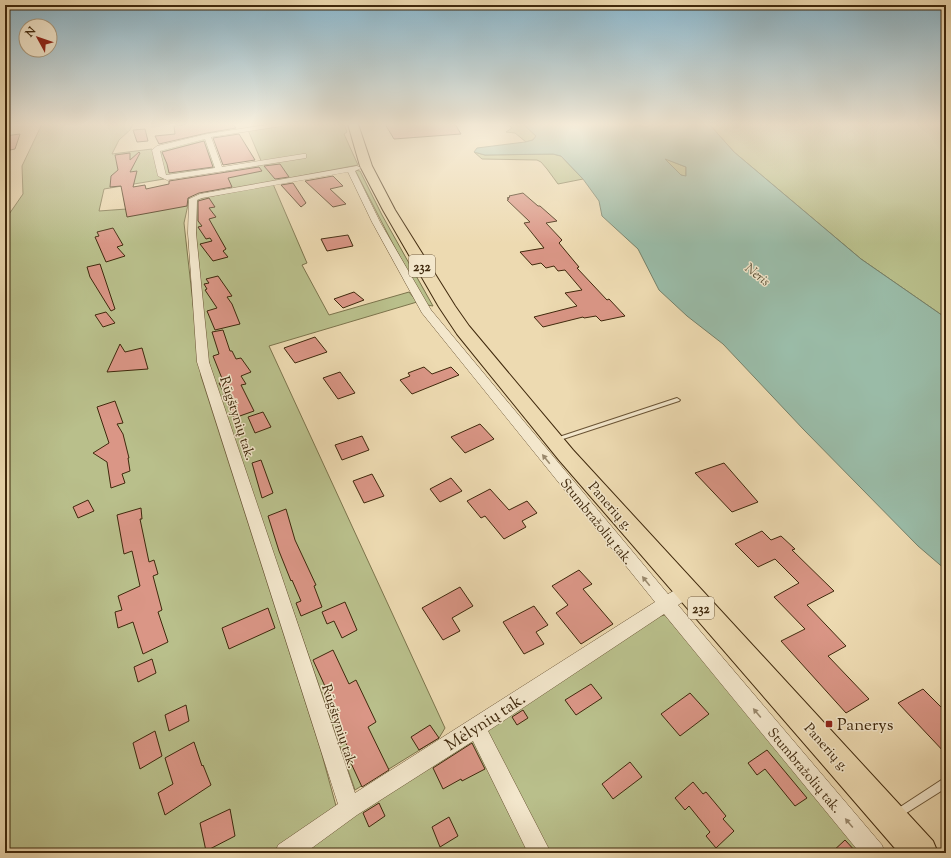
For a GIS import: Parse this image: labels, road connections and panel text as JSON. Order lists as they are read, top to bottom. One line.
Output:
{"streets":{"main road":["232","Panerių g."],"street":["Rūgštynių tak.","Stumbražolių tak.","Mėlynių tak."]},"crossings":[["Rūgštynių tak.","Panerių g."],["Rūgštynių tak.","Stumbražolių tak."],["Rūgštynių tak.","Mėlynių tak."],["Panerių g.","Stumbražolių tak."],["Panerių g.","Mėlynių tak."],["Stumbražolių tak.","Mėlynių tak."]],"one_way":["Stumbražolių tak."],"water":["Neris"],"places":{"transit":["Panerys"]},"north":"top left"}
